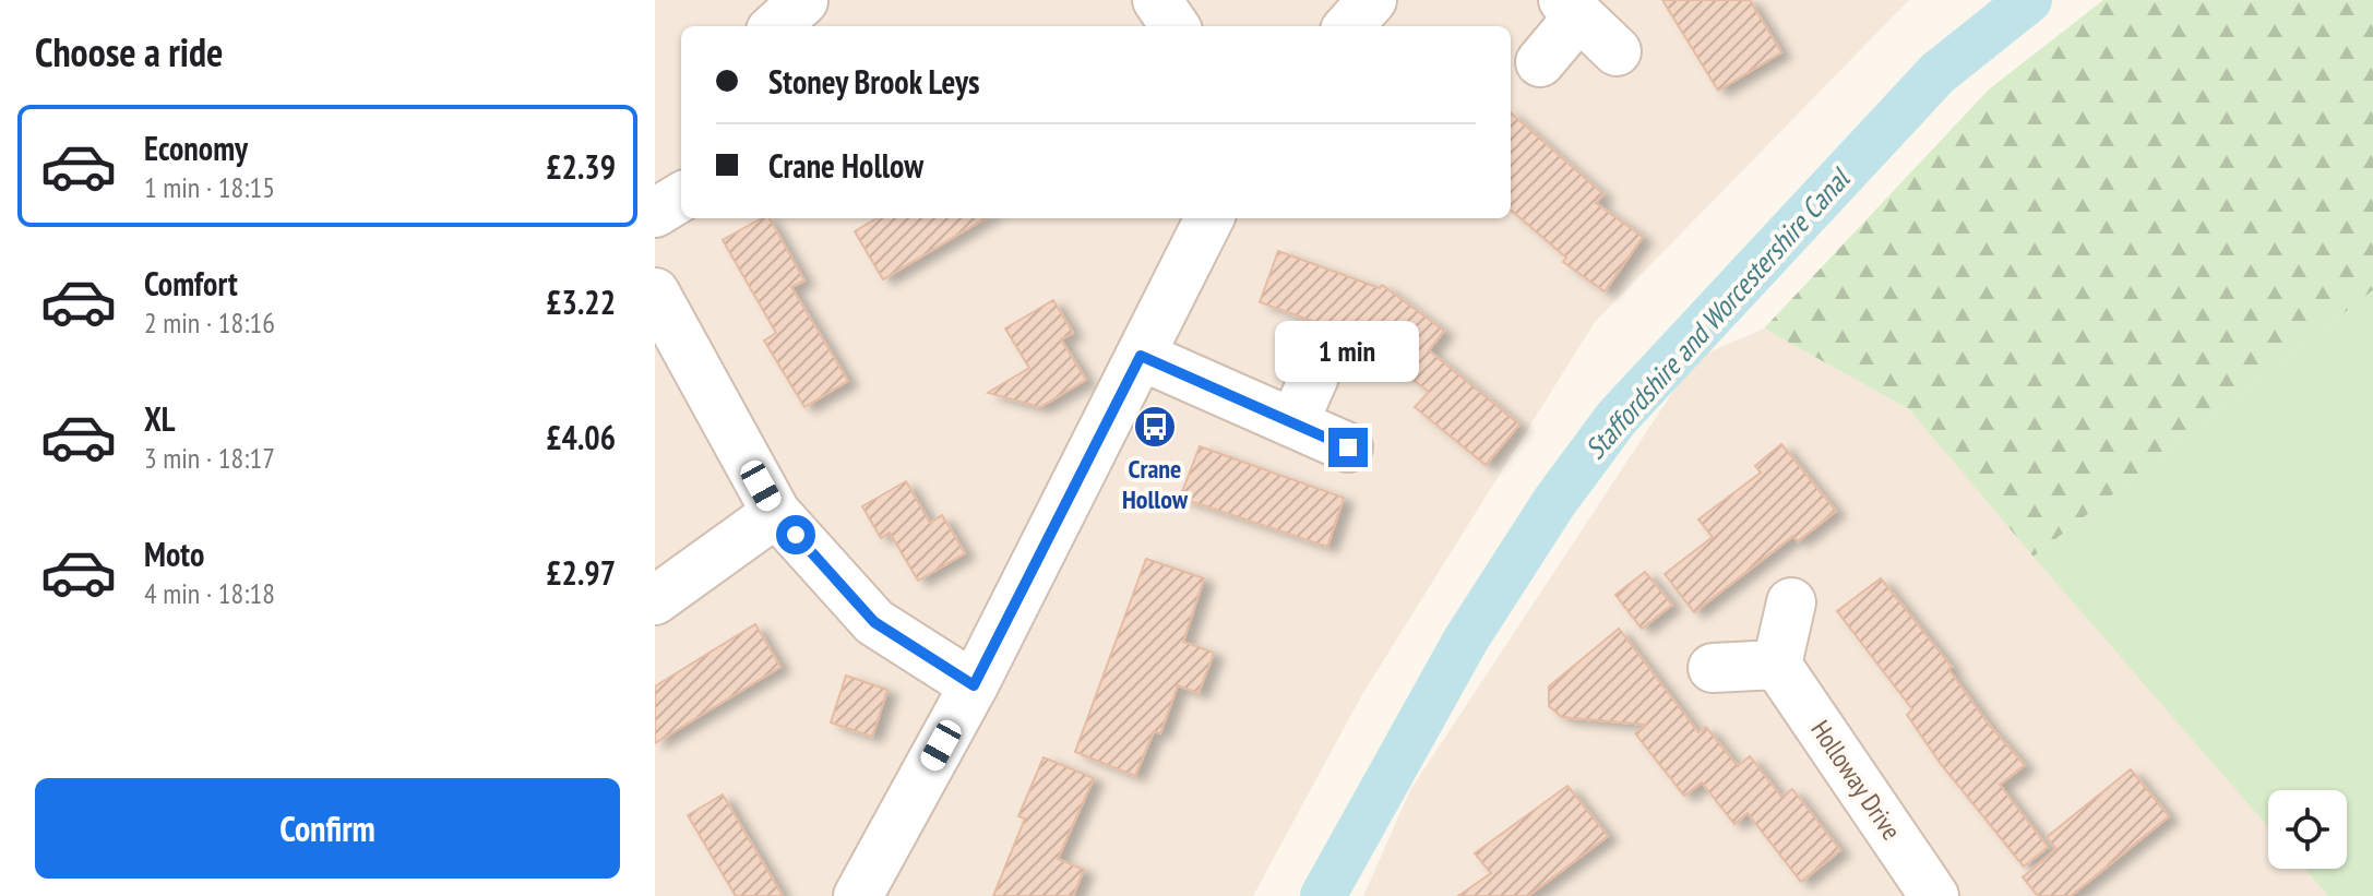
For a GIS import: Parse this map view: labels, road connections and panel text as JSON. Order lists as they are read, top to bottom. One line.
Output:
{"streets":{"street":["Holloway Drive"]},"water":["Staffordshire and Worcestershire Canal"],"places":{"bus stop":["Crane Hollow"]},"page":{"heading":"Choose a ride","banner":["Stoney Brook Leys","Crane Hollow"],"list":[{"name":"Economy","note":"1 min · 18:15","value":"£2.39"},{"name":"Comfort","note":"2 min · 18:16","value":"£3.22"},{"name":"XL","note":"3 min · 18:17","value":"£4.06"},{"name":"Moto","note":"4 min · 18:18","value":"£2.97"}],"bubble":"1 min","buttons":"Confirm"}}
